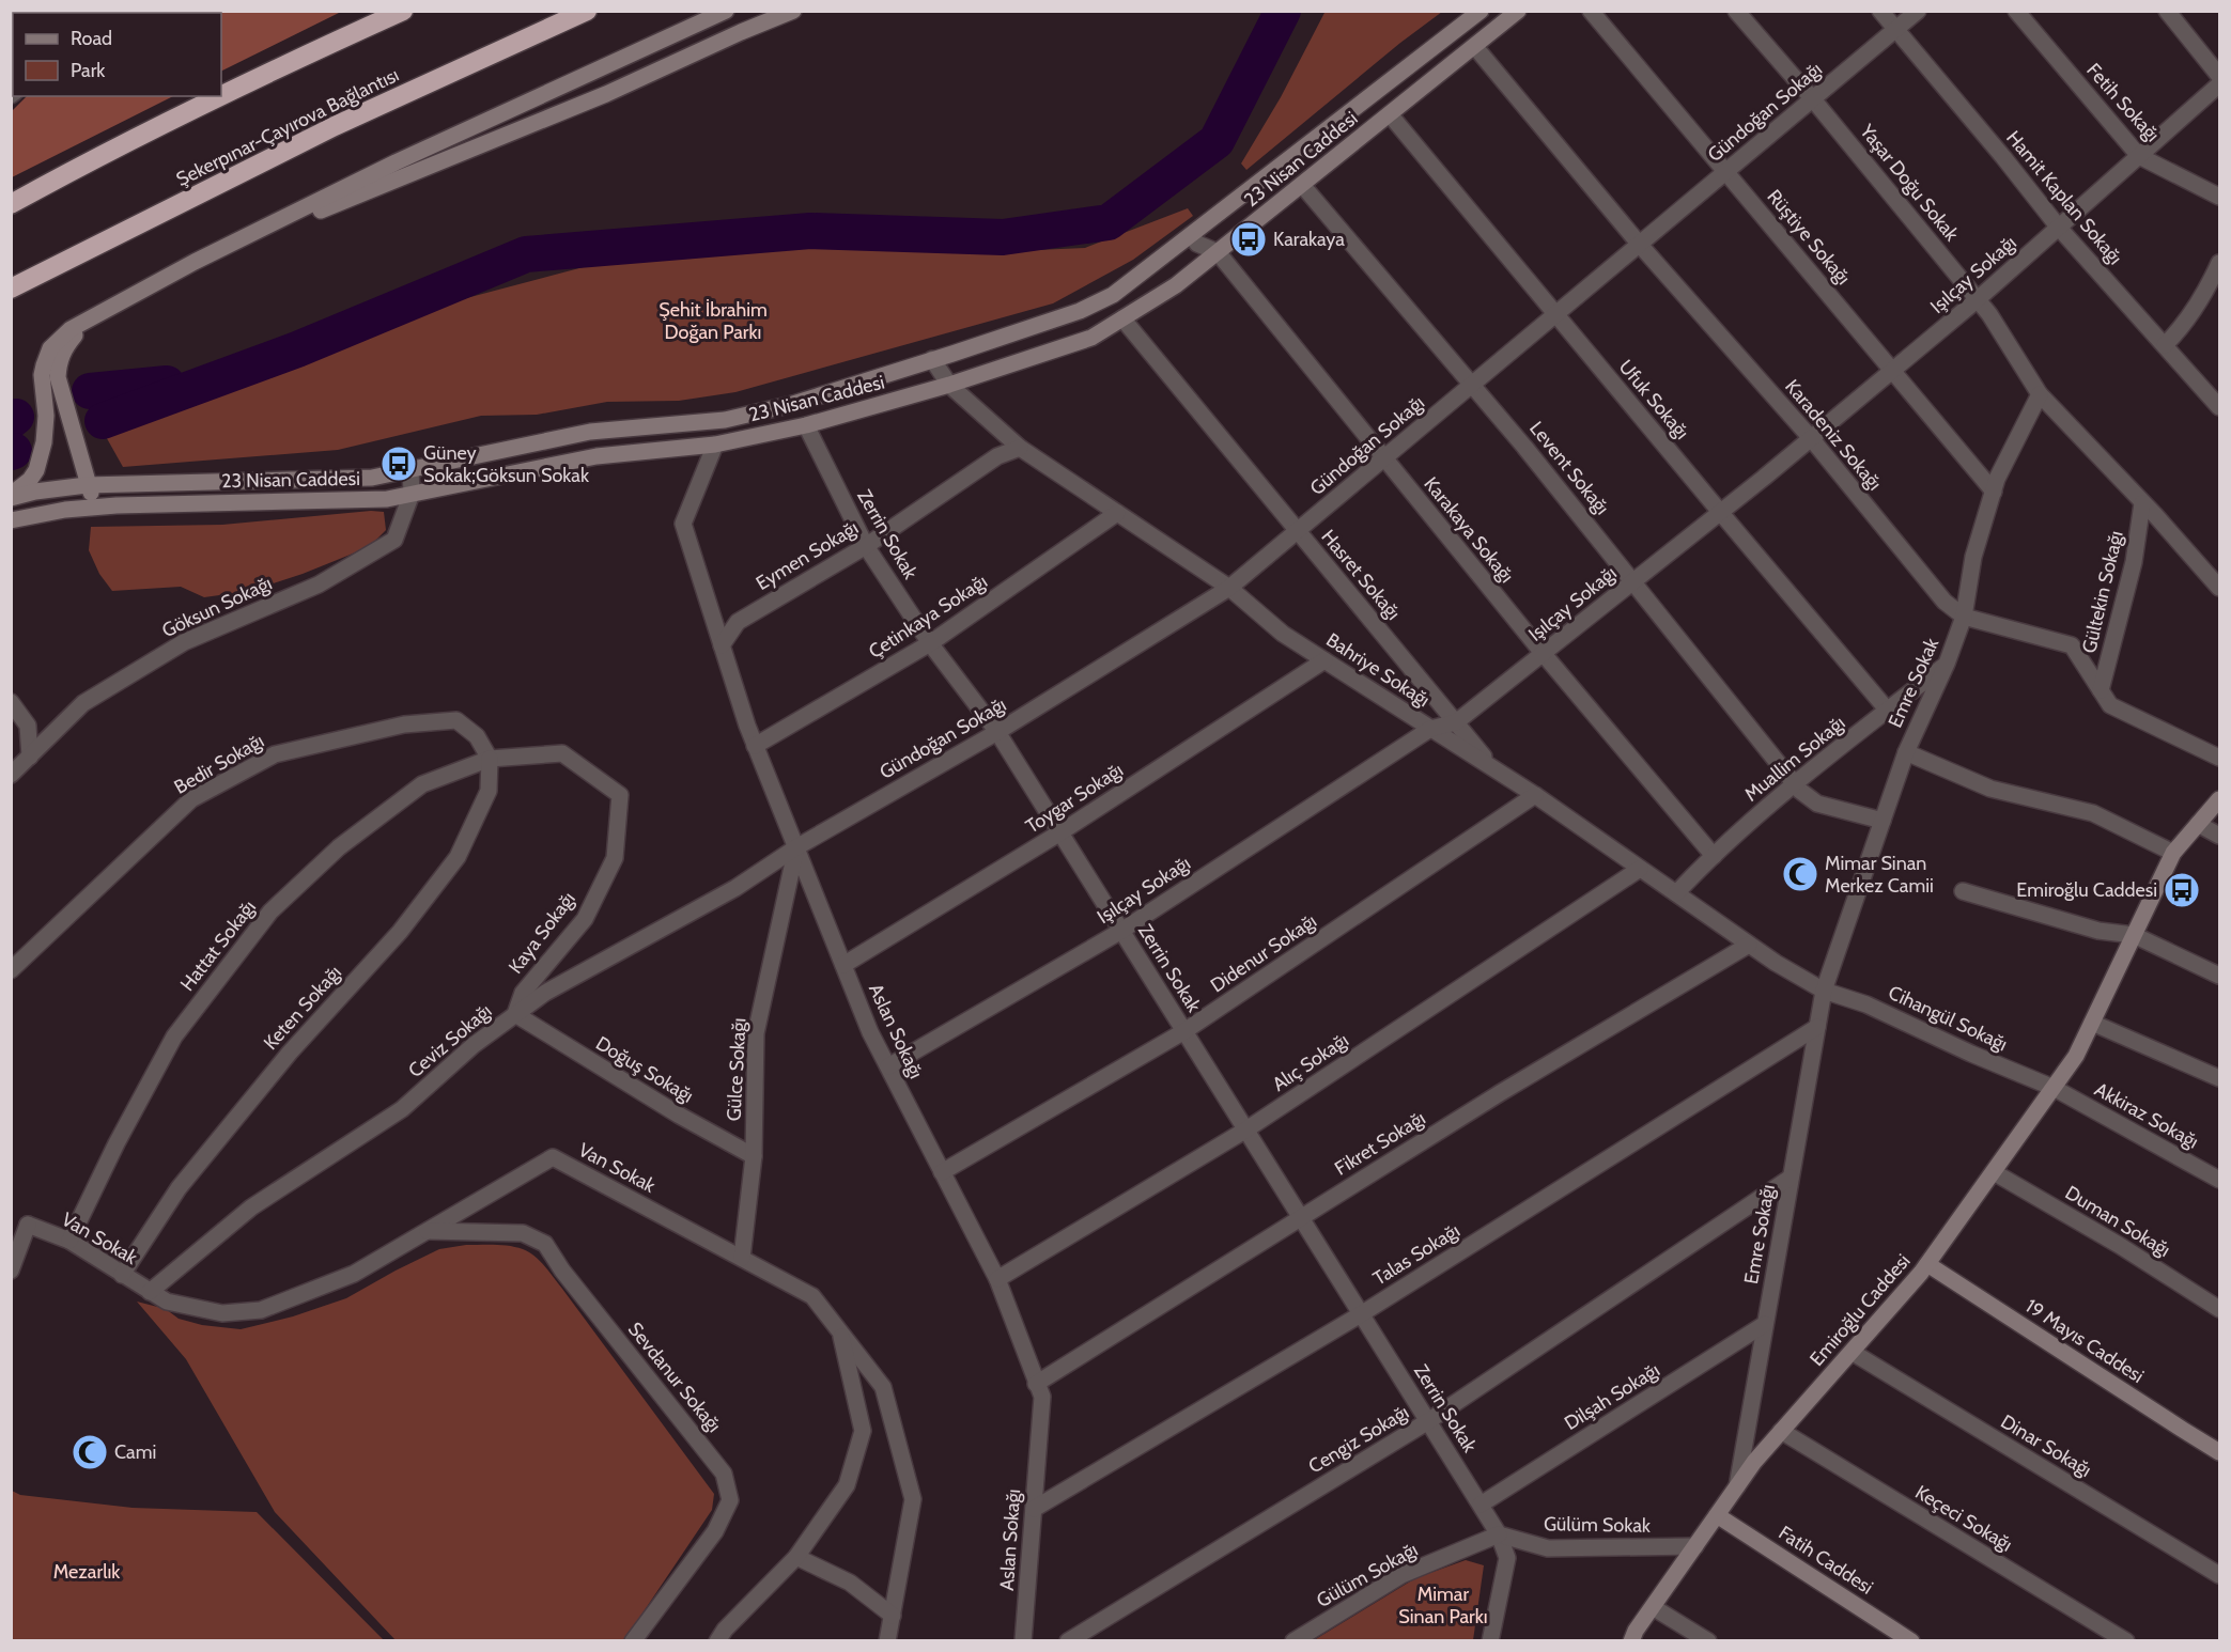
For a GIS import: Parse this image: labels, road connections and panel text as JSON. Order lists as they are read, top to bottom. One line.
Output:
{"streets":{"highway":["Şekerpınar-Çayırova Bağlantısı"],"street":["Fetih Sokağı","Gündoğan Sokağı","23 Nisan Caddesi","Yaşar Doğu Sokak","Hamit Kaplan Sokağı","Rüştiye Sokağı","Işılçay Sokağı","Ufuk Sokağı","Karadeniz Sokağı","Levent Sokağı","Karakaya Sokağı","Zerrin Sokak","Eymen Sokağı","Hasret Sokağı","Gültekin Sokağı","Göksun Sokağı","Çetinkaya Sokağı","Bahriye Sokağı","Emre Sokak","Muallim Sokağı","Bedir Sokağı","Toygar Sokağı","Kaya Sokağı","Hattat Sokağı","Didenur Sokağı","Keten Sokağı","Cihangül Sokağı","Aslan Sokağı","Ceviz Sokağı","Alıç Sokağı","Doğuş Sokağı","Gülce Sokağı","Akkiraz Sokağı","Fikret Sokağı","Van Sokak","Duman Sokağı","Emre Sokağı","Talas Sokağı","Emiroğlu Caddesi","19 Mayıs Caddesi","Sevdanur Sokağı","Dilşah Sokağı","Cengiz Sokağı","Dinar Sokağı","Keçeci Sokağı","Gülüm Sokak","Fatih Caddesi","Gülüm Sokağı"]},"crossings":[["Fetih Sokağı","Işılçay Sokağı"],["Gündoğan Sokağı","Yaşar Doğu Sokak"],["Gündoğan Sokağı","Hamit Kaplan Sokağı"],["Gündoğan Sokağı","Rüştiye Sokağı"],["Gündoğan Sokağı","Ufuk Sokağı"],["Gündoğan Sokağı","Karadeniz Sokağı"],["Gündoğan Sokağı","Levent Sokağı"],["Gündoğan Sokağı","Karakaya Sokağı"],["Gündoğan Sokağı","Zerrin Sokak"],["Gündoğan Sokağı","Hasret Sokağı"],["Gündoğan Sokağı","Bahriye Sokağı"],["Gündoğan Sokağı","Aslan Sokağı"],["Gündoğan Sokağı","Ceviz Sokağı"],["Gündoğan Sokağı","Gülce Sokağı"],["23 Nisan Caddesi","Ufuk Sokağı"],["23 Nisan Caddesi","Karadeniz Sokağı"],["23 Nisan Caddesi","Levent Sokağı"],["23 Nisan Caddesi","Karakaya Sokağı"],["23 Nisan Caddesi","Zerrin Sokak"],["23 Nisan Caddesi","Hasret Sokağı"],["23 Nisan Caddesi","Göksun Sokağı"],["23 Nisan Caddesi","Bahriye Sokağı"],["23 Nisan Caddesi","Aslan Sokağı"],["Yaşar Doğu Sokak","Işılçay Sokağı"],["Yaşar Doğu Sokak","Gültekin Sokağı"],["Yaşar Doğu Sokak","Emre Sokak"],["Hamit Kaplan Sokağı","Işılçay Sokağı"],["Rüştiye Sokağı","Işılçay Sokağı"],["Rüştiye Sokağı","Emre Sokak"],["Işılçay Sokağı","Ufuk Sokağı"],["Işılçay Sokağı","Karadeniz Sokağı"],["Işılçay Sokağı","Levent Sokağı"],["Işılçay Sokağı","Karakaya Sokağı"],["Işılçay Sokağı","Zerrin Sokak"],["Işılçay Sokağı","Hasret Sokağı"],["Işılçay Sokağı","Bahriye Sokağı"],["Işılçay Sokağı","Aslan Sokağı"],["Ufuk Sokağı","Muallim Sokağı"],["Karadeniz Sokağı","Gültekin Sokağı"],["Karadeniz Sokağı","Emre Sokak"],["Levent Sokağı","Emre Sokak"],["Levent Sokağı","Muallim Sokağı"],["Karakaya Sokağı","Muallim Sokağı"],["Zerrin Sokak","Eymen Sokağı"],["Zerrin Sokak","Çetinkaya Sokağı"],["Zerrin Sokak","Toygar Sokağı"],["Zerrin Sokak","Didenur Sokağı"],["Zerrin Sokak","Alıç Sokağı"],["Zerrin Sokak","Fikret Sokağı"],["Zerrin Sokak","Talas Sokağı"],["Zerrin Sokak","Dilşah Sokağı"],["Zerrin Sokak","Cengiz Sokağı"],["Zerrin Sokak","Gülüm Sokak"],["Zerrin Sokak","Gülüm Sokağı"],["Eymen Sokağı","Bahriye Sokağı"],["Eymen Sokağı","Aslan Sokağı"],["Hasret Sokağı","Bahriye Sokağı"],["Çetinkaya Sokağı","Bahriye Sokağı"],["Çetinkaya Sokağı","Aslan Sokağı"],["Bahriye Sokağı","Emre Sokak"],["Bahriye Sokağı","Muallim Sokağı"],["Bahriye Sokağı","Toygar Sokağı"],["Bahriye Sokağı","Didenur Sokağı"],["Bahriye Sokağı","Cihangül Sokağı"],["Bahriye Sokağı","Alıç Sokağı"],["Bahriye Sokağı","Fikret Sokağı"],["Bahriye Sokağı","Emre Sokağı"],["Emre Sokak","Muallim Sokağı"],["Emre Sokak","Cihangül Sokağı"],["Emre Sokak","Emre Sokağı"],["Bedir Sokağı","Kaya Sokağı"],["Bedir Sokağı","Hattat Sokağı"],["Bedir Sokağı","Keten Sokağı"],["Toygar Sokağı","Aslan Sokağı"],["Kaya Sokağı","Hattat Sokağı"],["Kaya Sokağı","Keten Sokağı"],["Kaya Sokağı","Ceviz Sokağı"],["Kaya Sokağı","Doğuş Sokağı"],["Hattat Sokağı","Keten Sokağı"],["Hattat Sokağı","Van Sokak"],["Didenur Sokağı","Aslan Sokağı"],["Keten Sokağı","Van Sokak"],["Cihangül Sokağı","Akkiraz Sokağı"],["Cihangül Sokağı","Emre Sokağı"],["Cihangül Sokağı","Emiroğlu Caddesi"],["Aslan Sokağı","Ceviz Sokağı"],["Aslan Sokağı","Alıç Sokağı"],["Aslan Sokağı","Gülce Sokağı"],["Aslan Sokağı","Fikret Sokağı"],["Aslan Sokağı","Talas Sokağı"],["Ceviz Sokağı","Doğuş Sokağı"],["Ceviz Sokağı","Gülce Sokağı"],["Ceviz Sokağı","Van Sokak"],["Doğuş Sokağı","Gülce Sokağı"],["Gülce Sokağı","Van Sokak"],["Akkiraz Sokağı","Emiroğlu Caddesi"],["Van Sokak","Sevdanur Sokağı"],["Duman Sokağı","Emiroğlu Caddesi"],["Emre Sokağı","Talas Sokağı"],["Emre Sokağı","Emiroğlu Caddesi"],["Emre Sokağı","Dilşah Sokağı"],["Emre Sokağı","Cengiz Sokağı"],["Emiroğlu Caddesi","19 Mayıs Caddesi"],["Emiroğlu Caddesi","Dinar Sokağı"],["Emiroğlu Caddesi","Keçeci Sokağı"],["Emiroğlu Caddesi","Gülüm Sokak"],["Emiroğlu Caddesi","Fatih Caddesi"],["Gülüm Sokak","Gülüm Sokağı"]],"parks":["Şehit İbrahim Doğan Parkı","Mezarlık","Mimar Sinan Parkı"],"places":{"bus stop":["Karakaya","Güney Sokak;Göksun Sokak","Emiroğlu Caddesi"],"mosque":["Mimar Sinan Merkez Camii","Cami"]},"legend":["Road","Park"]}
